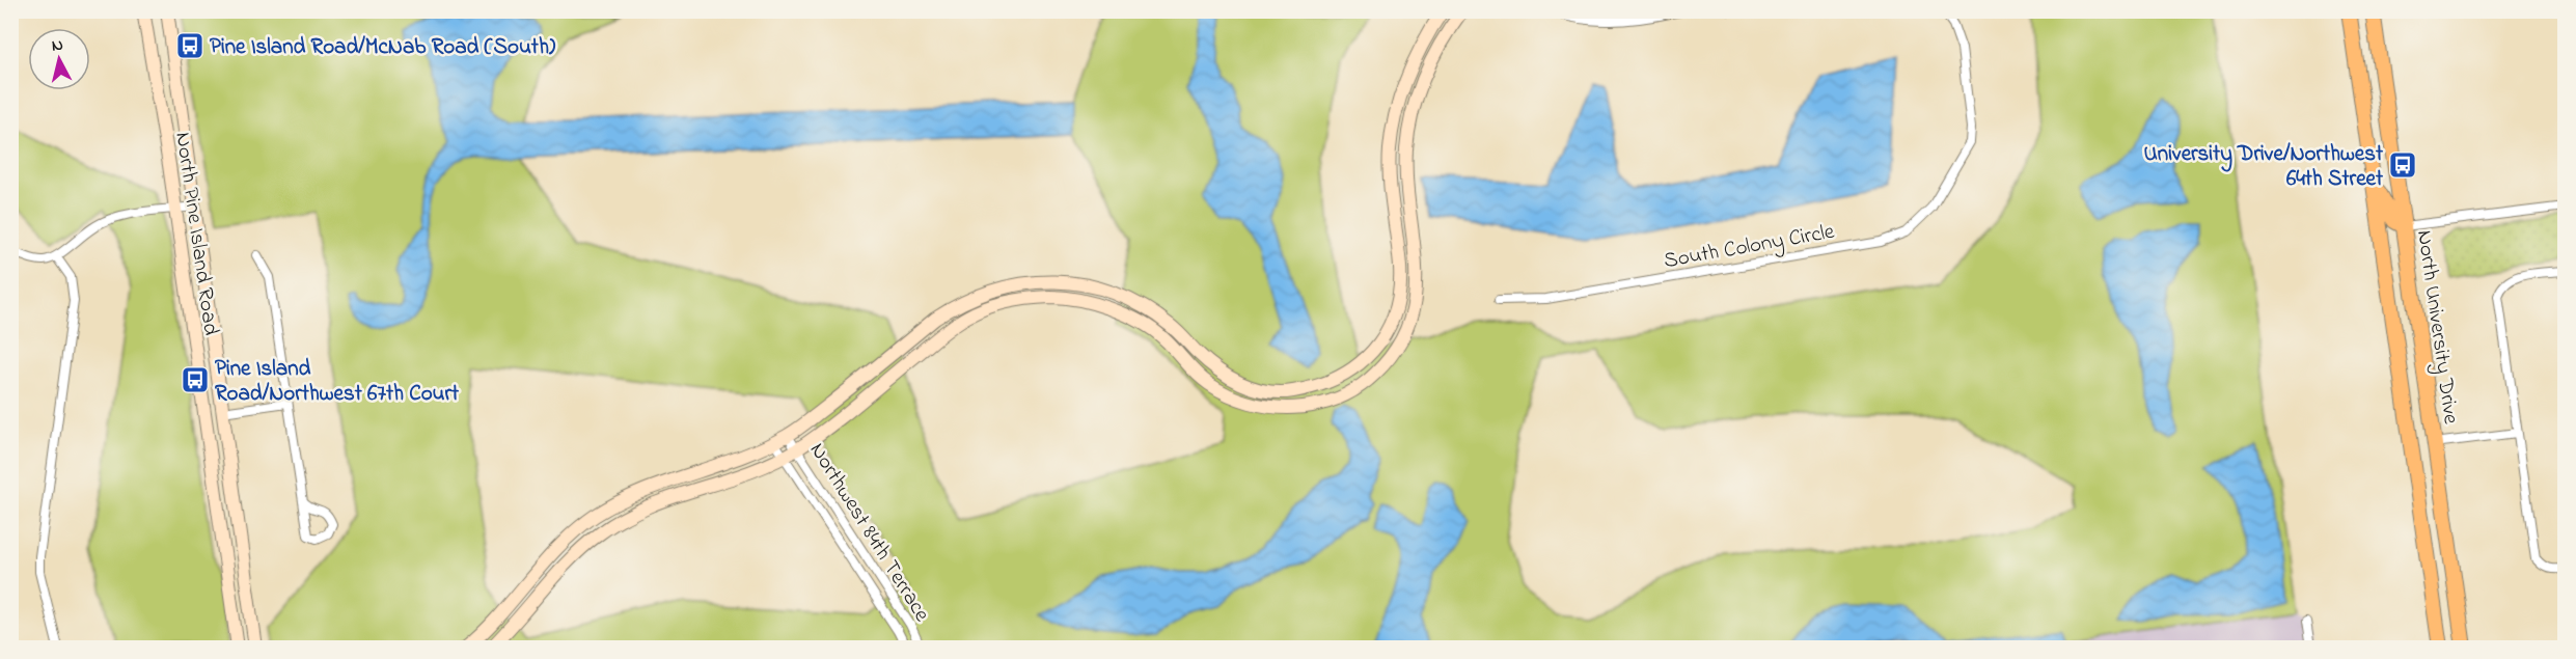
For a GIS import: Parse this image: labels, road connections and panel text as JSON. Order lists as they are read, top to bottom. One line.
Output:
{"streets":{"main road":["North University Drive"],"street":["North Pine Island Road","South Colony Circle","Northwest 84th Terrace"]},"places":{"bus stop":["Pine Island Road/McNab Road (South)","University Drive/Northwest 64th Street","Pine Island Road/Northwest 67th Court"]},"north":"top"}
